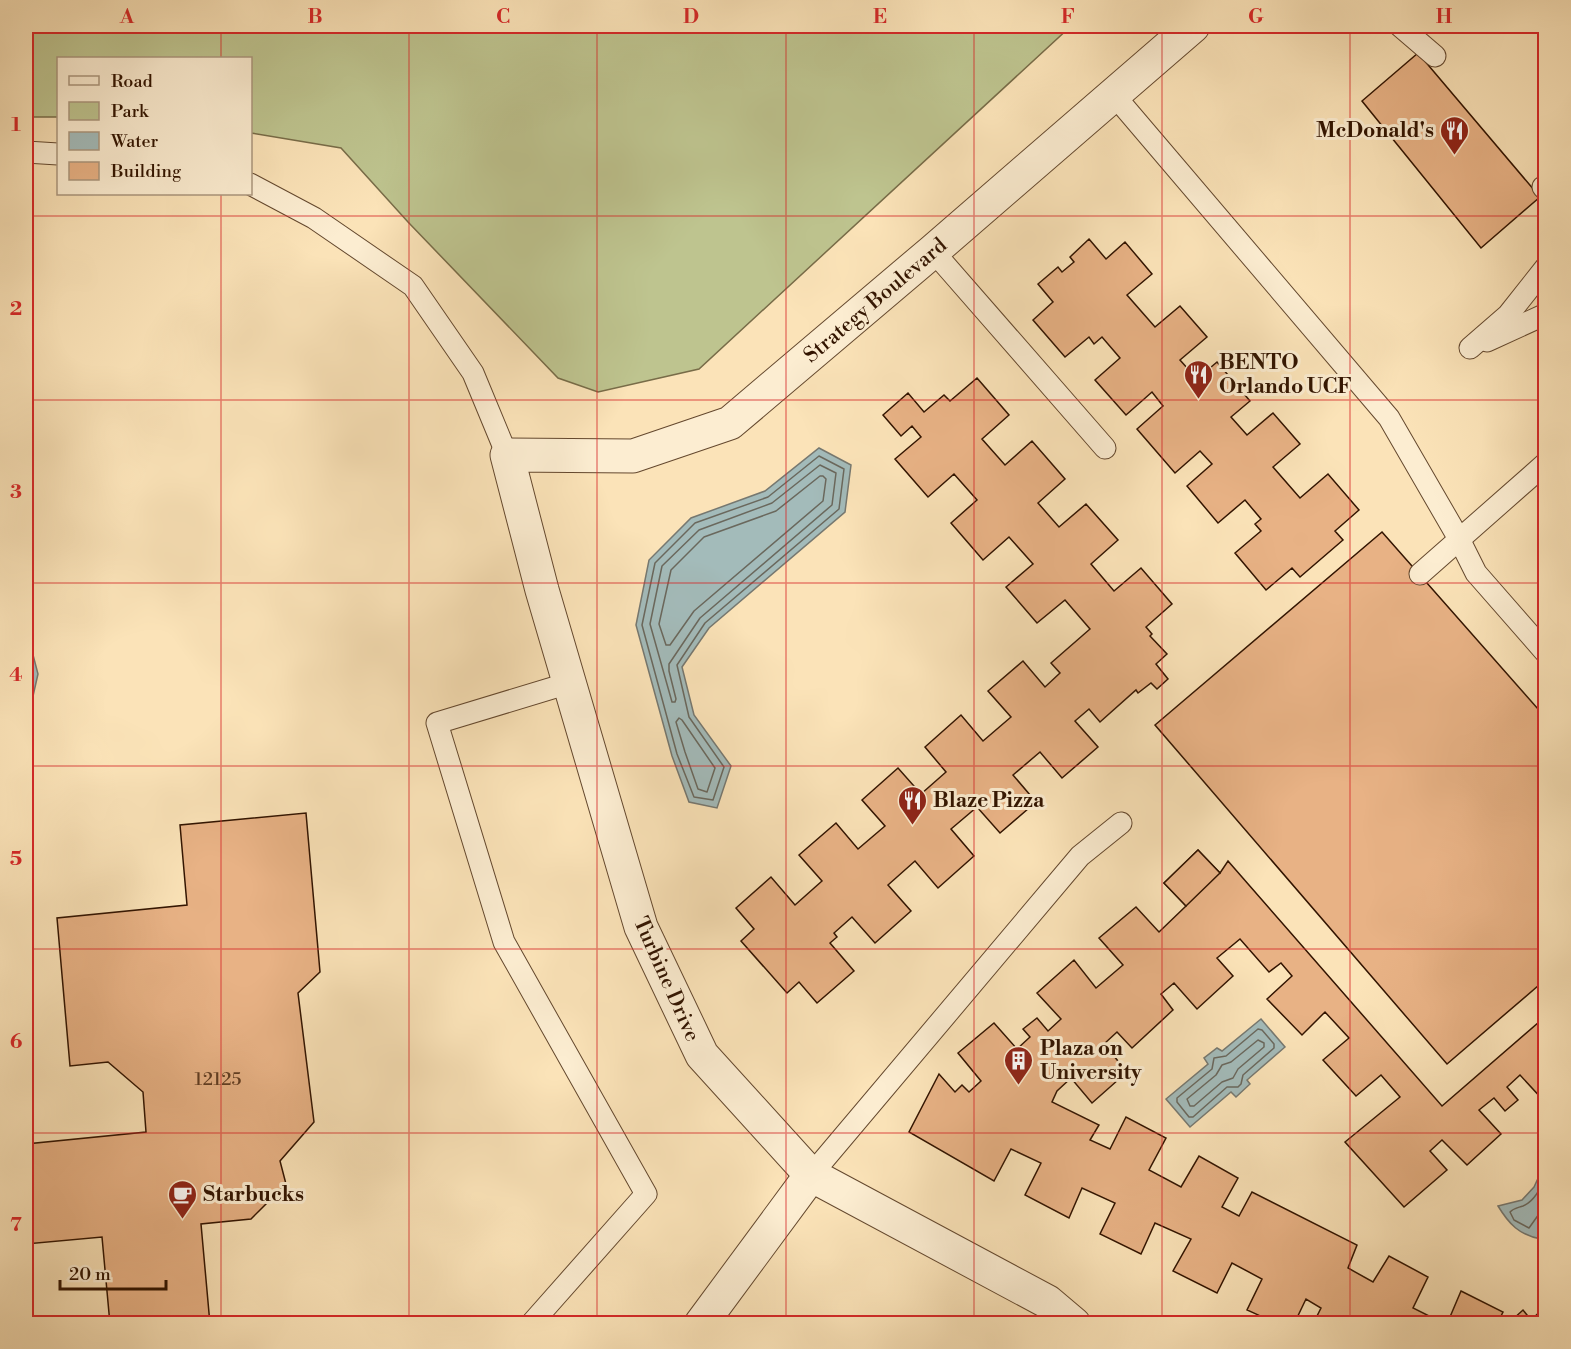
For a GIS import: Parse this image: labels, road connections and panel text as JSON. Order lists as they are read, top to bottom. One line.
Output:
{"streets":{"street":["Strategy Boulevard","Turbine Drive"]},"crossings":[["Strategy Boulevard","Turbine Drive"]],"places":{"restaurant":["McDonald's","BENTO Orlando UCF","Blaze Pizza"],"building":["Plaza on University"],"cafe":["Starbucks"]},"house_numbers":["12125"],"legend":["Road","Park","Water","Building"],"scale_bar":"20 m","grid":{"columns":["A","B","C","D","E","F","G","H"],"rows":["1","2","3","4","5","6","7"]}}
